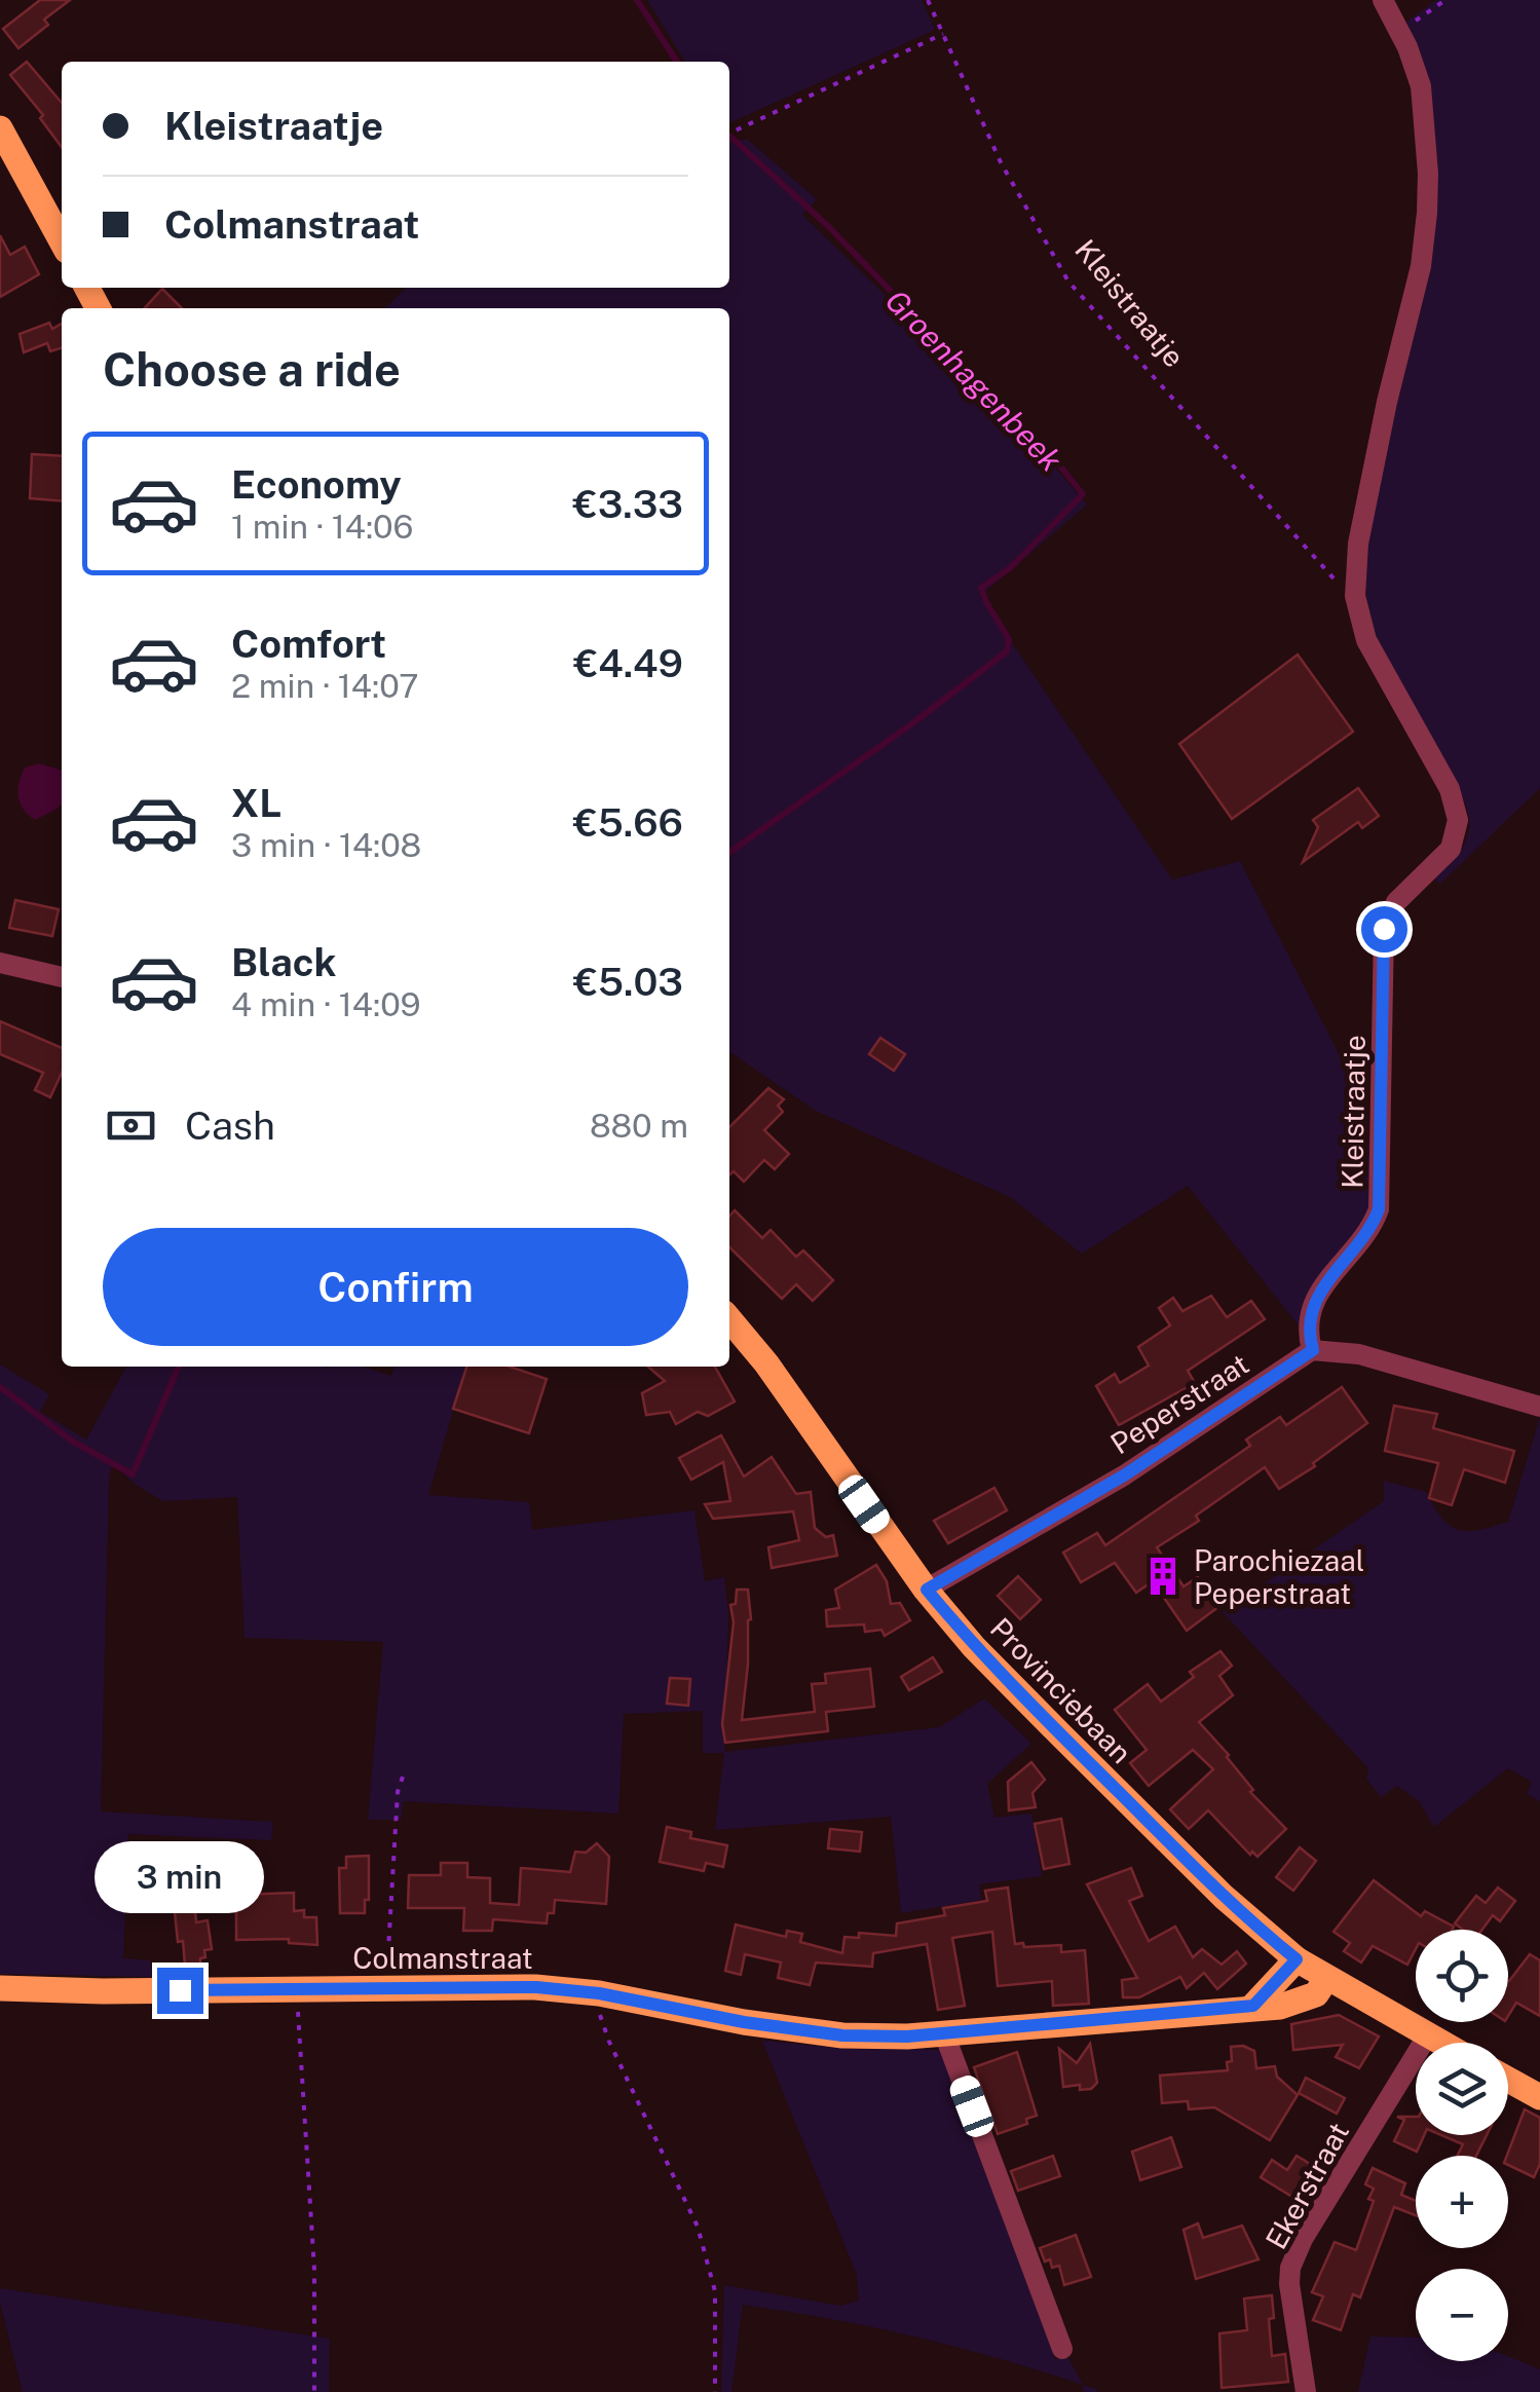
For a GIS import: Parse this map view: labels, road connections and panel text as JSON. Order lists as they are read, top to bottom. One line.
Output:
{"streets":{"main road":["Provinciebaan","Colmanstraat"],"street":["Kleistraatje","Peperstraat","Ekerstraat"]},"crossings":[["Kleistraatje","Peperstraat"],["Peperstraat","Provinciebaan"],["Provinciebaan","Colmanstraat"],["Provinciebaan","Ekerstraat"]],"water":["Groenhagenbeek"],"places":{"building":["Parochiezaal Peperstraat"]},"page":{"banner":["Kleistraatje","Colmanstraat"],"heading":"Choose a ride","list":[{"name":"Economy","note":"1 min · 14:06","value":"€3.33"},{"name":"Comfort","note":"2 min · 14:07","value":"€4.49"},{"name":"XL","note":"3 min · 14:08","value":"€5.66"},{"name":"Black","note":"4 min · 14:09","value":"€5.03"}],"pay":["Cash","880 m"],"buttons":"Confirm","bubble":"3 min","map_buttons":["+","−"]}}
